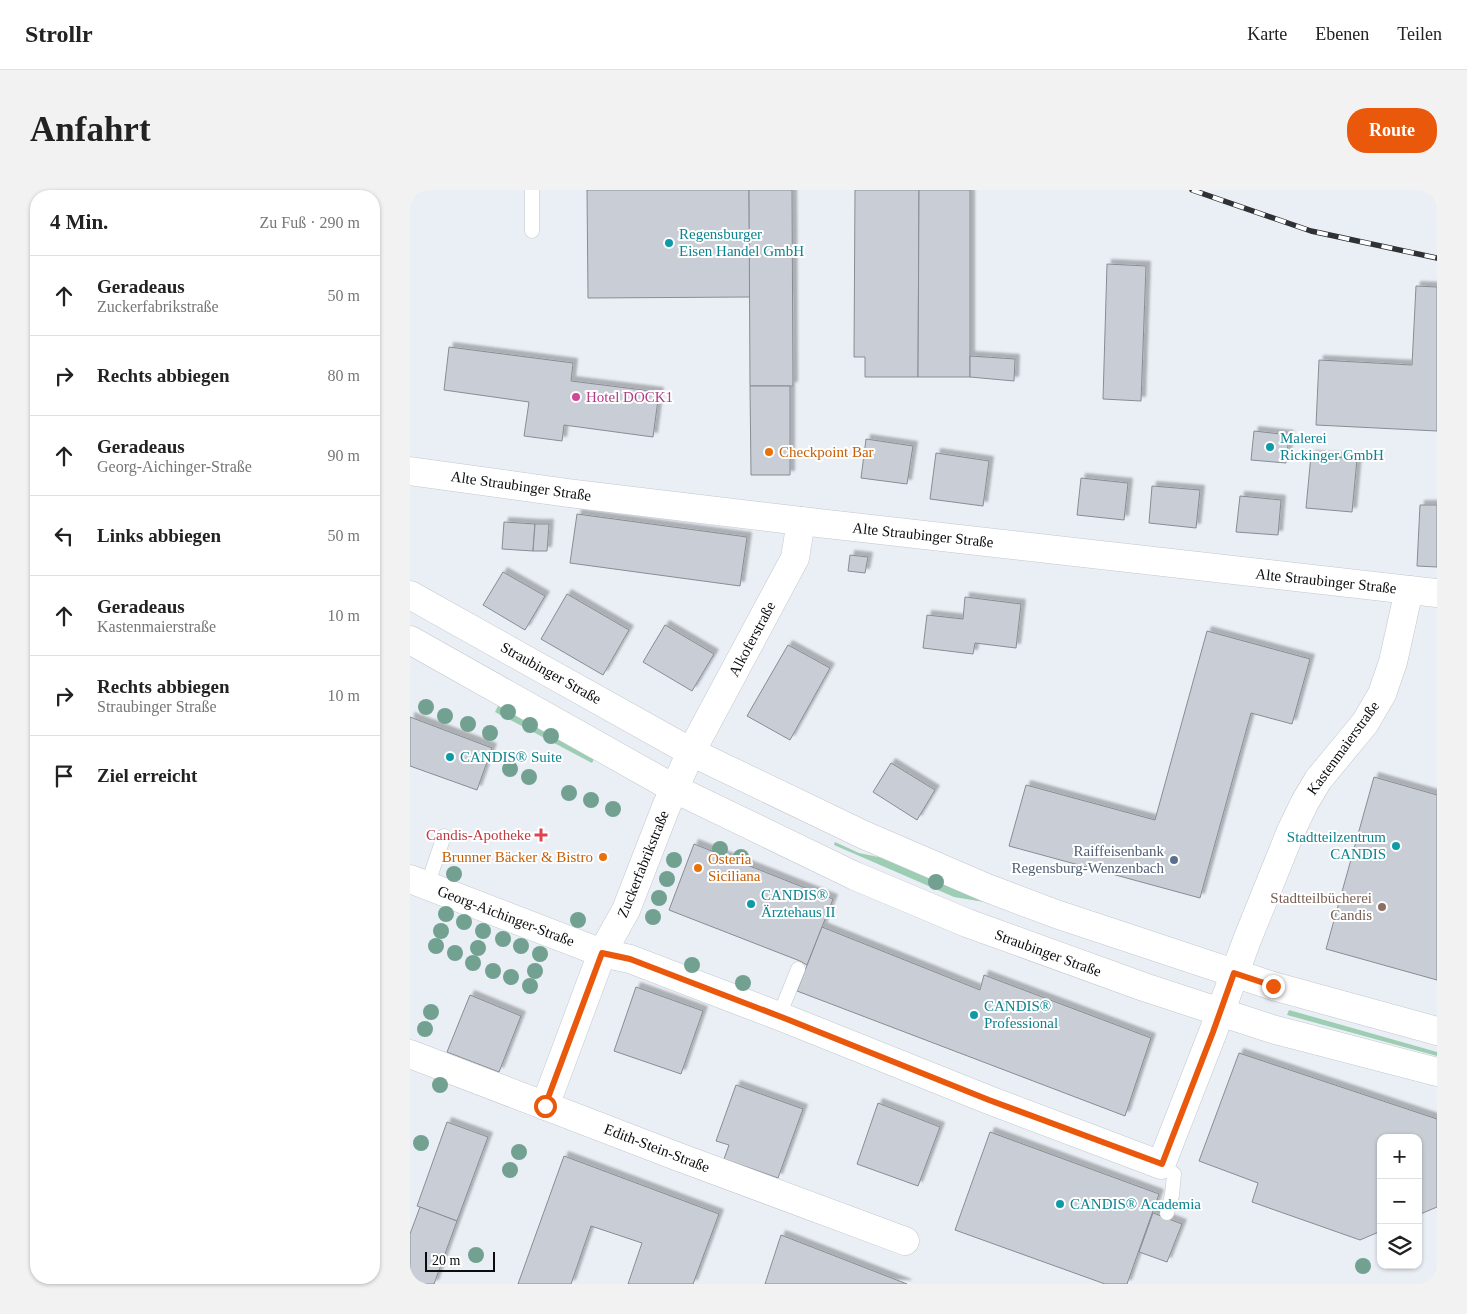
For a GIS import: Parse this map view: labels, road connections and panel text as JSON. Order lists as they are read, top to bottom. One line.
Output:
{"streets":{"street":["Alte Straubinger Straße","Alkoferstraße","Straubinger Straße","Kastenmaierstraße","Zuckerfabrikstraße","Georg-Aichinger-Straße","Edith-Stein-Straße"]},"crossings":[["Alte Straubinger Straße","Alkoferstraße"],["Alte Straubinger Straße","Kastenmaierstraße"],["Alkoferstraße","Straubinger Straße"],["Straubinger Straße","Kastenmaierstraße"],["Straubinger Straße","Zuckerfabrikstraße"],["Kastenmaierstraße","Georg-Aichinger-Straße"],["Zuckerfabrikstraße","Georg-Aichinger-Straße"],["Zuckerfabrikstraße","Edith-Stein-Straße"]],"places":{"other":["Regensburger Eisen Handel GmbH","Hotel DOCK1","Malerei Rickinger GmbH","Checkpoint Bar","CANDIS® Suite","Stadtteilzentrum CANDIS","Brunner Bäcker & Bistro","Raiffeisenbank Regensburg-Wenzenbach","Osteria Siciliana","CANDIS® Ärztehaus II","Stadtteilbücherei Candis","CANDIS® Professional","CANDIS® Academia"],"health":["Candis-Apotheke"]},"scale_bar":"20 m","page":{"header":"Strollr","nav":["Karte","Ebenen","Teilen"],"buttons":"Route","title":"Anfahrt","heading":["4 Min.","Zu Fuß · 290 m"],"list":[["Geradeaus","Zuckerfabrikstraße","50 m"],["Rechts abbiegen","80 m"],["Geradeaus","Georg-Aichinger-Straße","90 m"],["Links abbiegen","50 m"],["Geradeaus","Kastenmaierstraße","10 m"],["Rechts abbiegen","Straubinger Straße","10 m"],"Ziel erreicht"],"map_buttons":["+","−"],"scale":"20 m"}}
